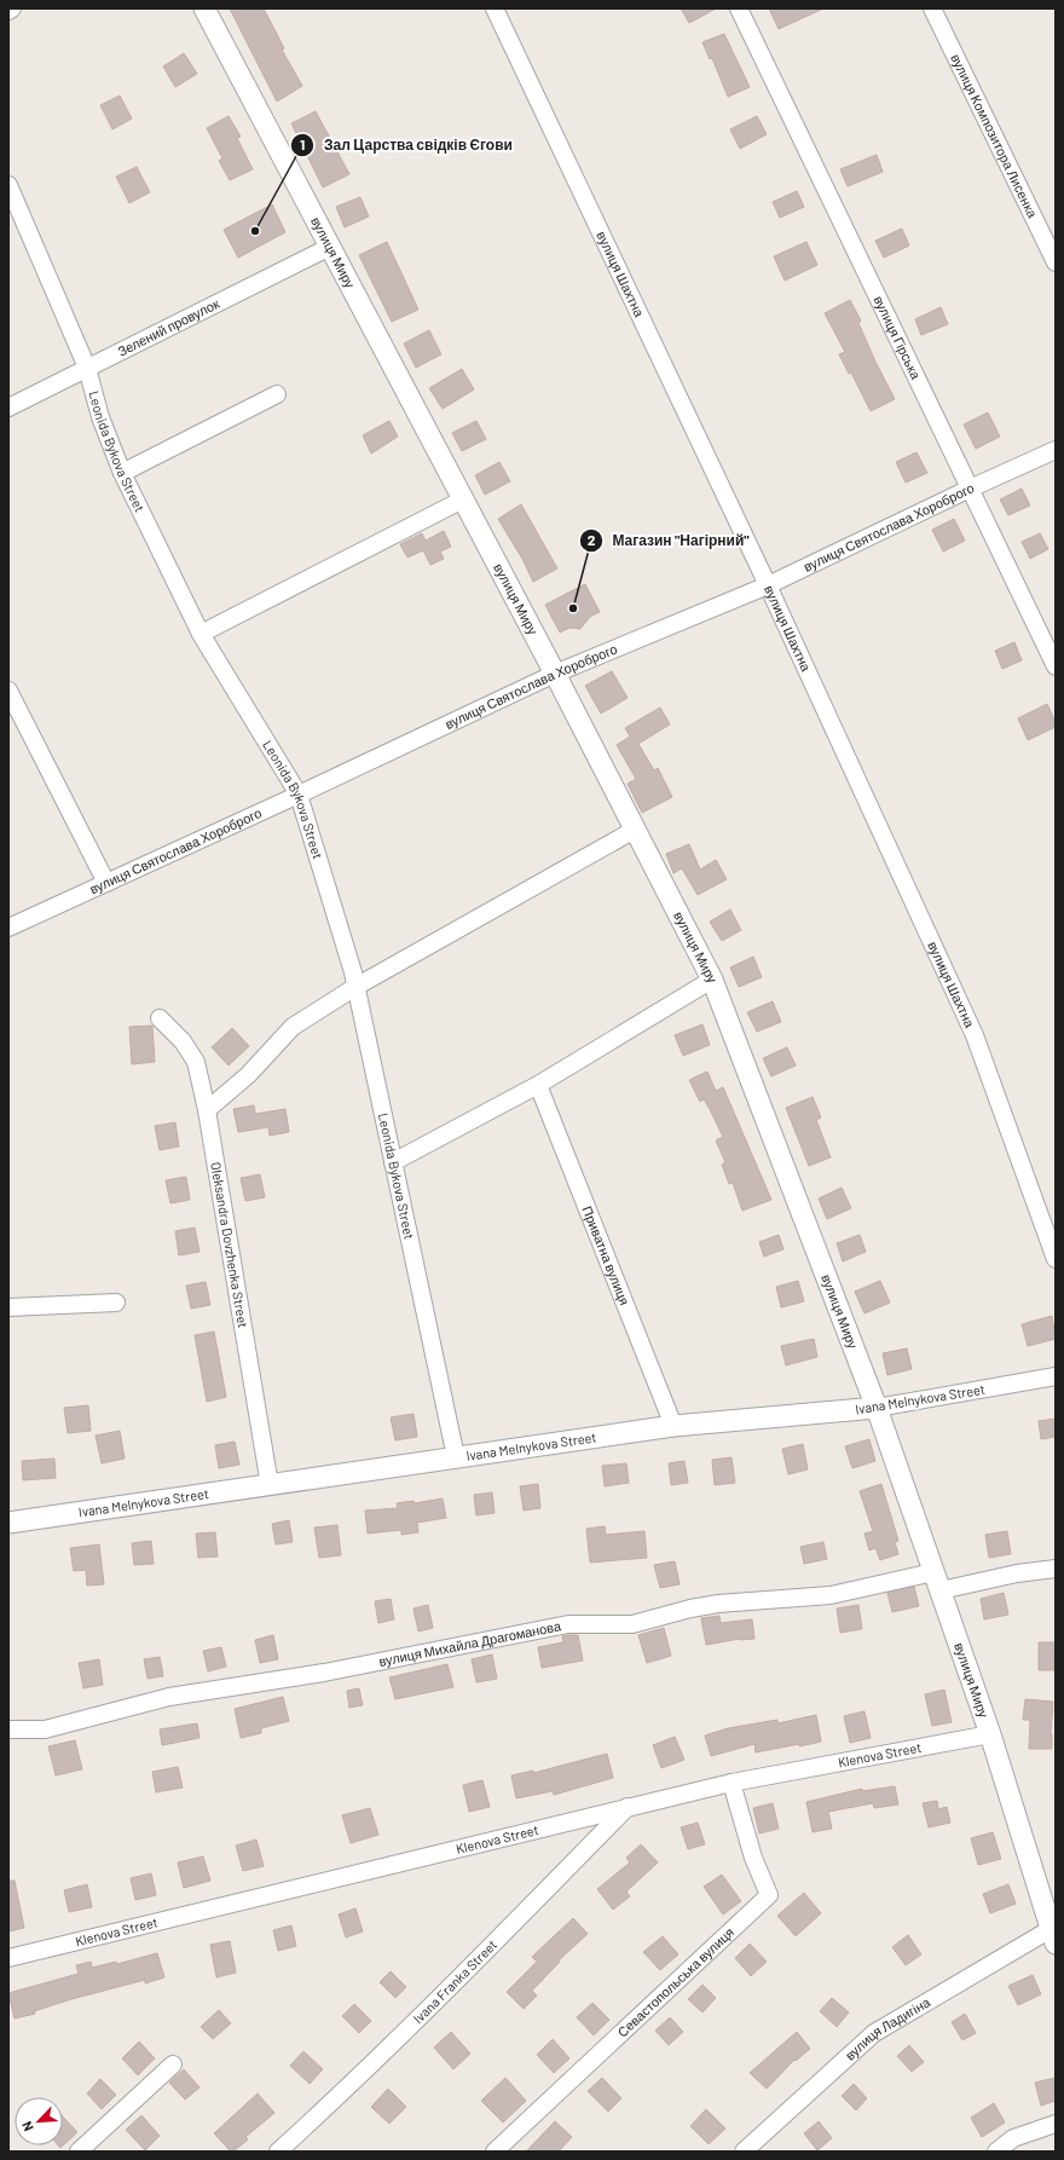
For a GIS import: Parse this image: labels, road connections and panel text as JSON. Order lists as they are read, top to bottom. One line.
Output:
{"streets":{"street":["вулиця Композитора Лисенка","вулиця Миру","вулиця Шахтна","Зелений провулок","вулиця Гірська","Leonida Bykova Street","вулиця Святослава Хороброго","Oleksandra Dovzhenka Street","Приватна вулиця","Ivana Melnykova Street","вулиця Михайла Драгоманова","Klenova Street","Ivana Franka Street","Севастопольська вулиця","вулиця Ладигіна"]},"crossings":[["вулиця Миру","Зелений провулок"],["вулиця Миру","вулиця Святослава Хороброго"],["вулиця Миру","Ivana Melnykova Street"],["вулиця Миру","вулиця Михайла Драгоманова"],["вулиця Миру","Klenova Street"],["вулиця Миру","вулиця Ладигіна"],["вулиця Шахтна","вулиця Святослава Хороброго"],["Зелений провулок","Leonida Bykova Street"],["вулиця Гірська","вулиця Святослава Хороброго"],["Leonida Bykova Street","вулиця Святослава Хороброго"],["Leonida Bykova Street","Ivana Melnykova Street"],["Oleksandra Dovzhenka Street","Ivana Melnykova Street"],["Приватна вулиця","Ivana Melnykova Street"],["Klenova Street","Ivana Franka Street"],["Klenova Street","Севастопольська вулиця"]],"places":["Зал Царства свідків Єгови","Магазин \"Нагірний\""],"north":"bottom left"}
